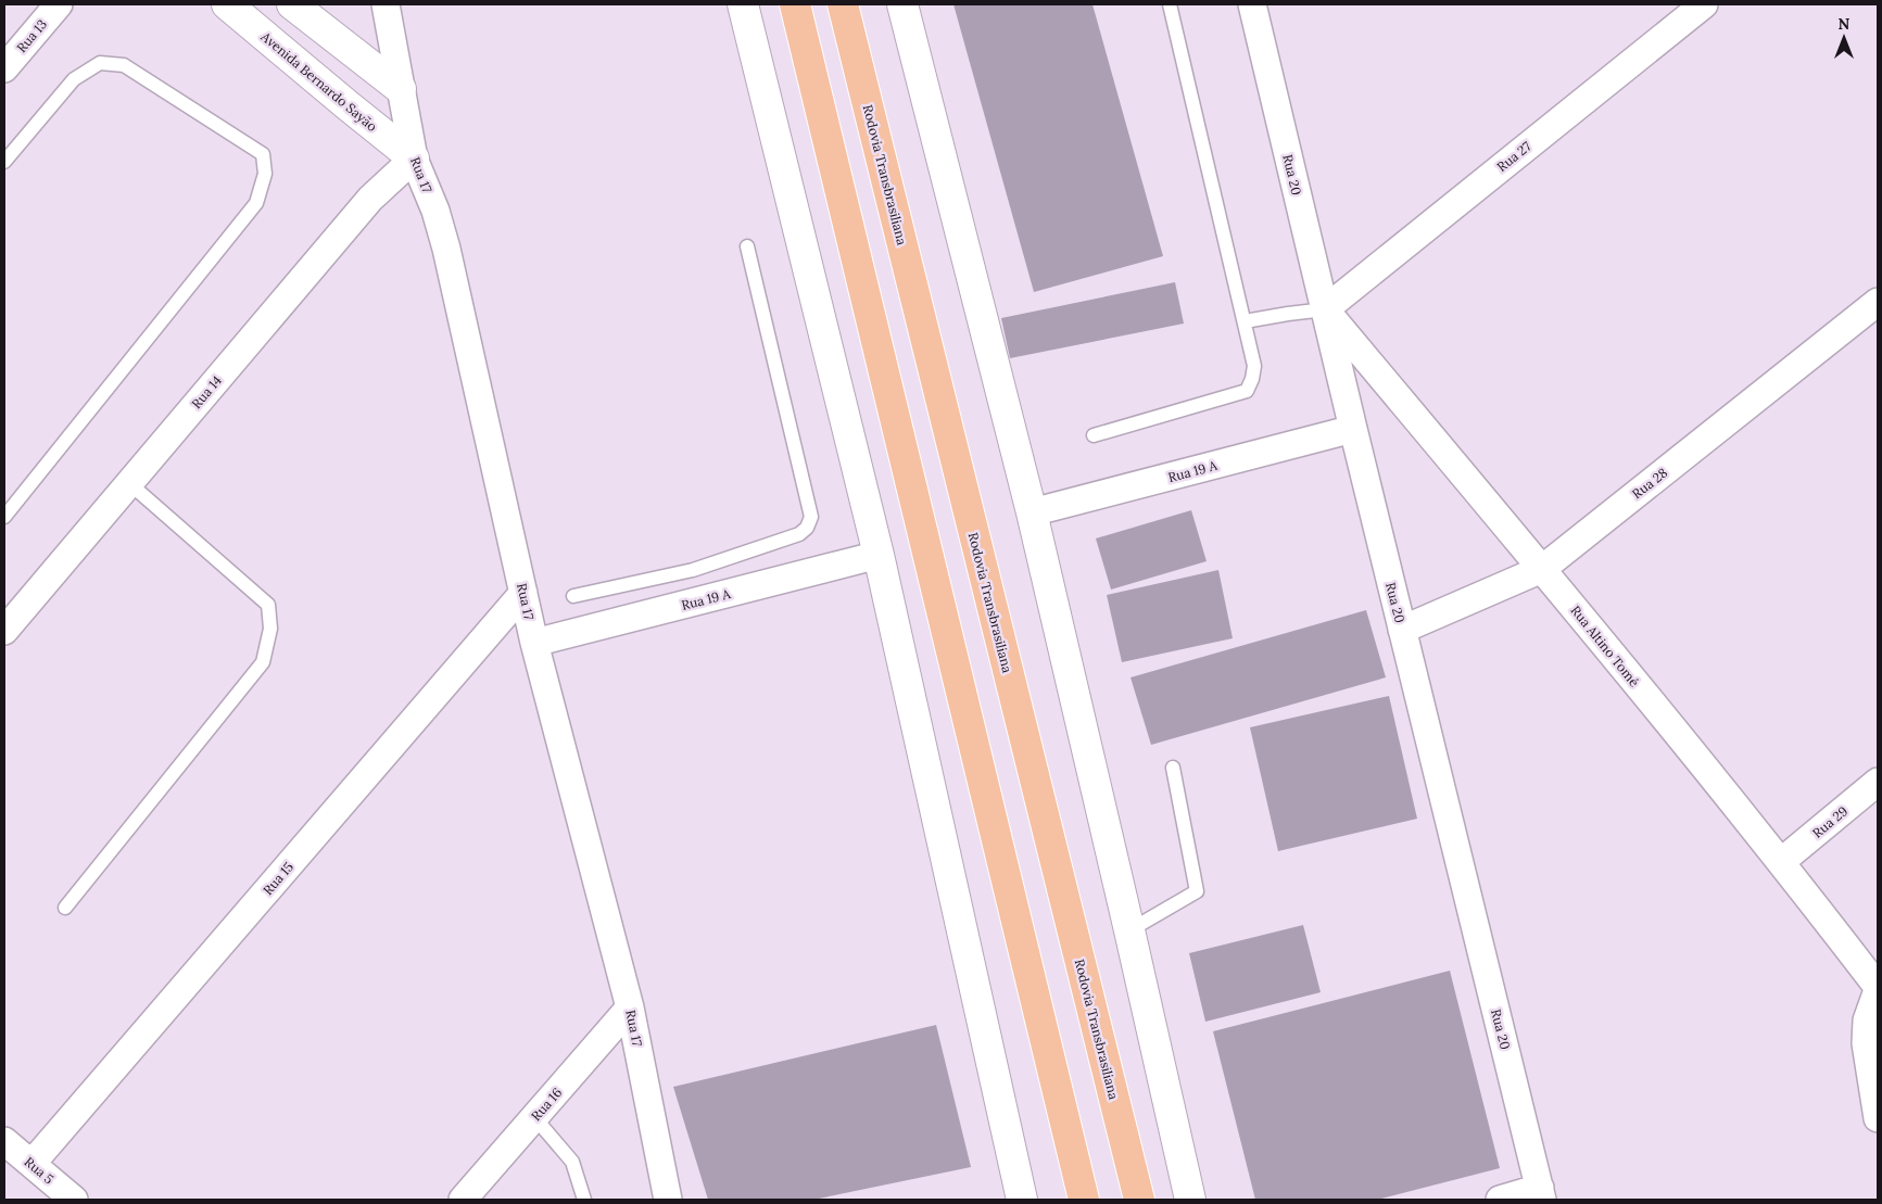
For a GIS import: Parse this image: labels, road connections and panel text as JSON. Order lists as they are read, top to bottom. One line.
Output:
{"streets":{"highway":["Rodovia Transbrasiliana"],"main road":["Avenida Bernardo Sayão"],"street":["Rua 13","Rua 27","Rua 17","Rua 20","Rua 14","Rua 19 A","Rua 28","Rua Altino Tomé","Rua 29","Rua 15","Rua 16","Rua 5"]},"crossings":[["Avenida Bernardo Sayão","Rua 17"],["Avenida Bernardo Sayão","Rua 14"],["Rua 27","Rua 20"],["Rua 27","Rua Altino Tomé"],["Rua 17","Rua 14"],["Rua 17","Rua 19 A"],["Rua 17","Rua 15"],["Rua 17","Rua 16"],["Rua 20","Rua 19 A"],["Rua 20","Rua 28"],["Rua 20","Rua Altino Tomé"],["Rua 28","Rua Altino Tomé"],["Rua Altino Tomé","Rua 29"],["Rua 15","Rua 5"]],"north":"top"}
